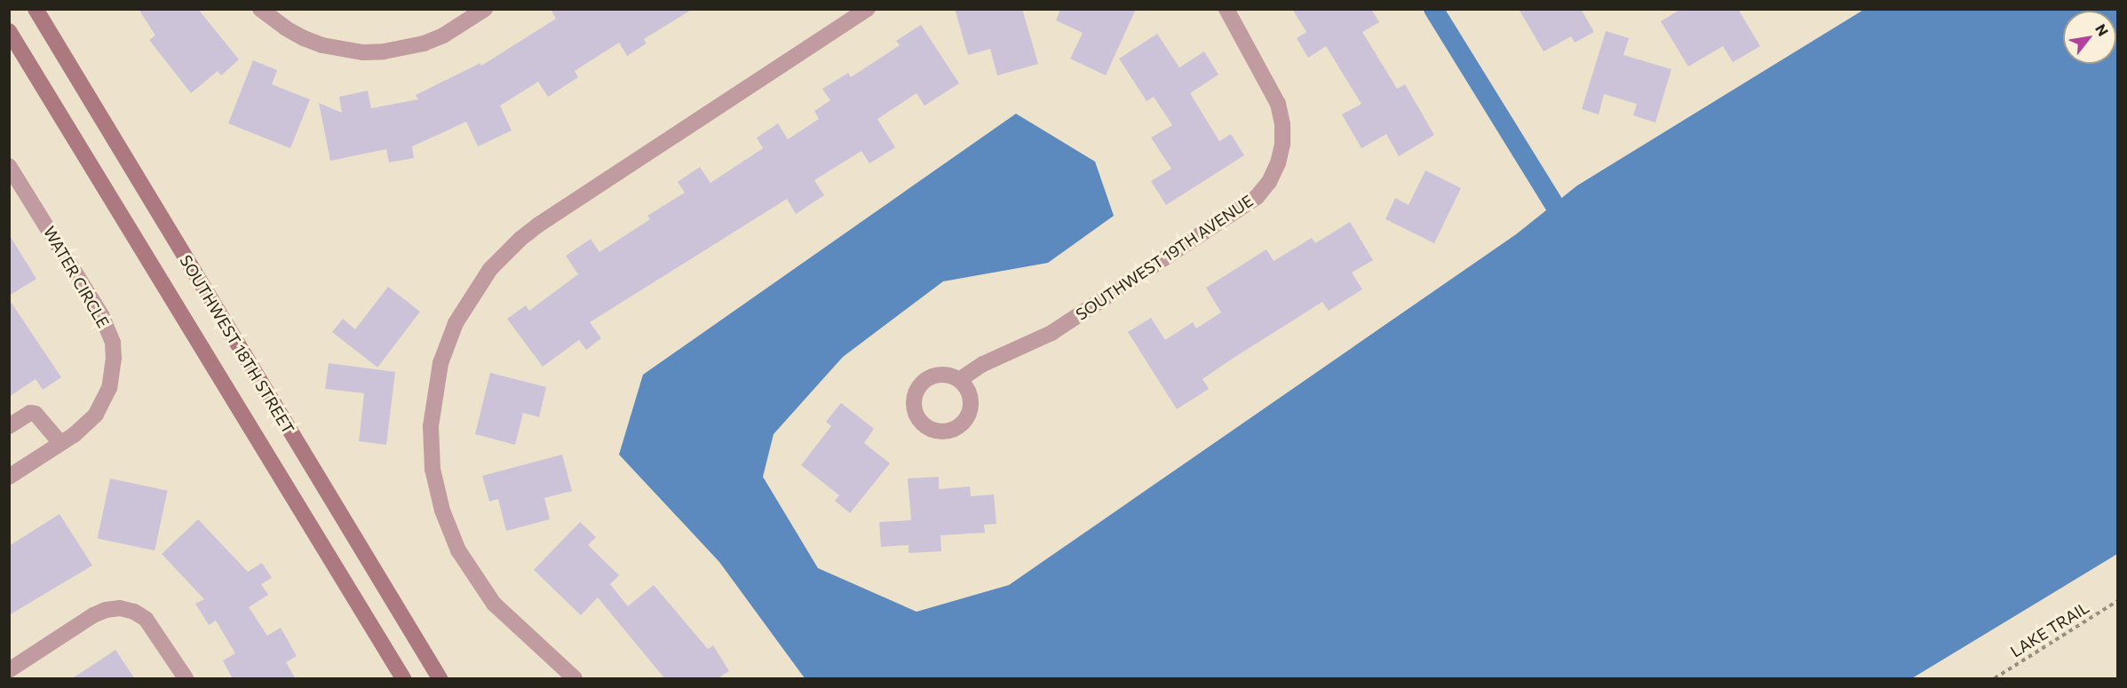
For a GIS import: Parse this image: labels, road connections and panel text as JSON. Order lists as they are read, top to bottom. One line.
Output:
{"streets":{"main road":["SOUTHWEST 18TH STREET"],"street":["SOUTHWEST 19TH AVENUE","WATER CIRCLE"],"path":["LAKE TRAIL"]},"north":"top right"}
